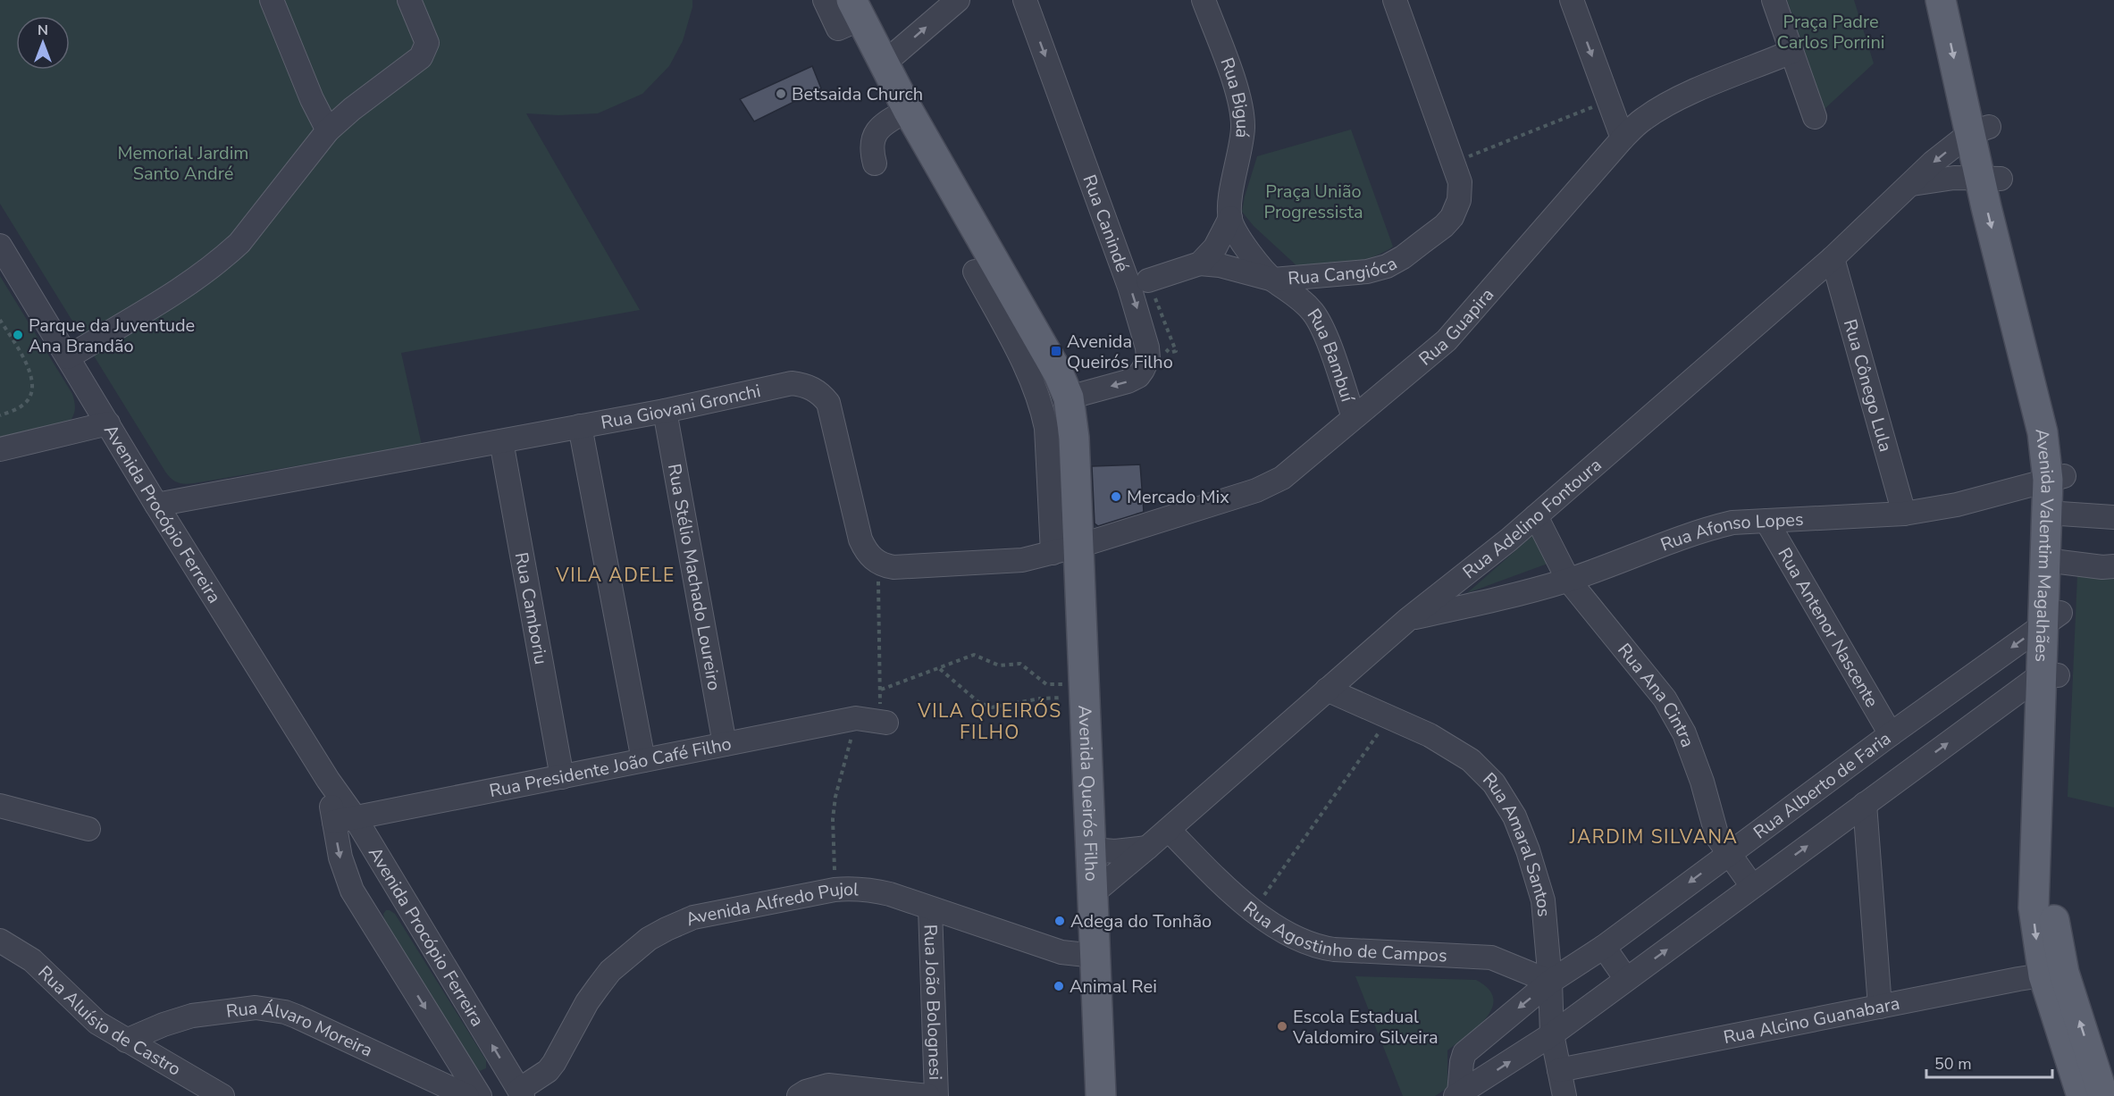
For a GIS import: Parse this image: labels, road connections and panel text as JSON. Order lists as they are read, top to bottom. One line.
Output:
{"streets":{"main road":["Avenida Valentim Magalhães","Avenida Queirós Filho"],"street":["Rua Biguá","Rua Canindé","Rua Cangióca","Rua Guapira","Rua Bambuí","Rua Cônego Lula","Rua Giovani Gronchi","Avenida Procópio Ferreira","Rua Adelino Fontoura","Rua Afonso Lopes","Rua Stélio Machado Loureiro","Rua Camboriu","Rua Antenor Nascente","Rua Ana Cintra","Rua Presidente João Café Filho","Rua Alberto de Faria","Rua Amaral Santos","Avenida Alfredo Pujol","Rua Agostinho de Campos","Rua João Bolognesi","Rua Aluísio de Castro","Rua Alcino Guanabara","Rua Álvaro Moreira"]},"crossings":[["Rua Biguá","Rua Cangióca"],["Rua Biguá","Rua Bambuí"],["Rua Canindé","Avenida Queirós Filho"],["Rua Cangióca","Rua Bambuí"],["Rua Guapira","Rua Bambuí"],["Rua Guapira","Rua Giovani Gronchi"],["Rua Guapira","Avenida Queirós Filho"],["Rua Cônego Lula","Rua Adelino Fontoura"],["Rua Cônego Lula","Rua Afonso Lopes"],["Rua Giovani Gronchi","Avenida Procópio Ferreira"],["Rua Giovani Gronchi","Rua Stélio Machado Loureiro"],["Rua Giovani Gronchi","Rua Camboriu"],["Rua Giovani Gronchi","Avenida Queirós Filho"],["Avenida Procópio Ferreira","Rua Presidente João Café Filho"],["Avenida Procópio Ferreira","Avenida Alfredo Pujol"],["Rua Adelino Fontoura","Rua Afonso Lopes"],["Rua Adelino Fontoura","Avenida Valentim Magalhães"],["Rua Adelino Fontoura","Rua Ana Cintra"],["Rua Adelino Fontoura","Avenida Queirós Filho"],["Rua Adelino Fontoura","Rua Amaral Santos"],["Rua Adelino Fontoura","Rua Agostinho de Campos"],["Rua Afonso Lopes","Avenida Valentim Magalhães"],["Rua Afonso Lopes","Rua Antenor Nascente"],["Rua Afonso Lopes","Rua Ana Cintra"],["Avenida Valentim Magalhães","Rua Alberto de Faria"],["Avenida Valentim Magalhães","Rua Alcino Guanabara"],["Rua Stélio Machado Loureiro","Rua Presidente João Café Filho"],["Rua Camboriu","Rua Presidente João Café Filho"],["Rua Antenor Nascente","Rua Alberto de Faria"],["Rua Ana Cintra","Rua Alberto de Faria"],["Rua Alberto de Faria","Rua Amaral Santos"],["Rua Alberto de Faria","Rua Agostinho de Campos"],["Avenida Queirós Filho","Avenida Alfredo Pujol"],["Rua Amaral Santos","Rua Agostinho de Campos"],["Rua Amaral Santos","Rua Alcino Guanabara"],["Avenida Alfredo Pujol","Rua João Bolognesi"],["Rua Aluísio de Castro","Rua Álvaro Moreira"]],"one_way":["Rua Canindé"],"districts":["VILA ADELE","VILA QUEIRÓS FILHO","JARDIM SILVANA"],"parks":["Praça Padre Carlos Porrini","Memorial Jardim Santo André","Praça União Progressista"],"places":{"other":["Betsaida Church","Parque da Juventude Ana Brandão","Mercado Mix","Adega do Tonhão","Animal Rei","Escola Estadual Valdomiro Silveira"],"transit":["Avenida Queirós Filho"]},"scale_bar":"50 m","north":"top"}
